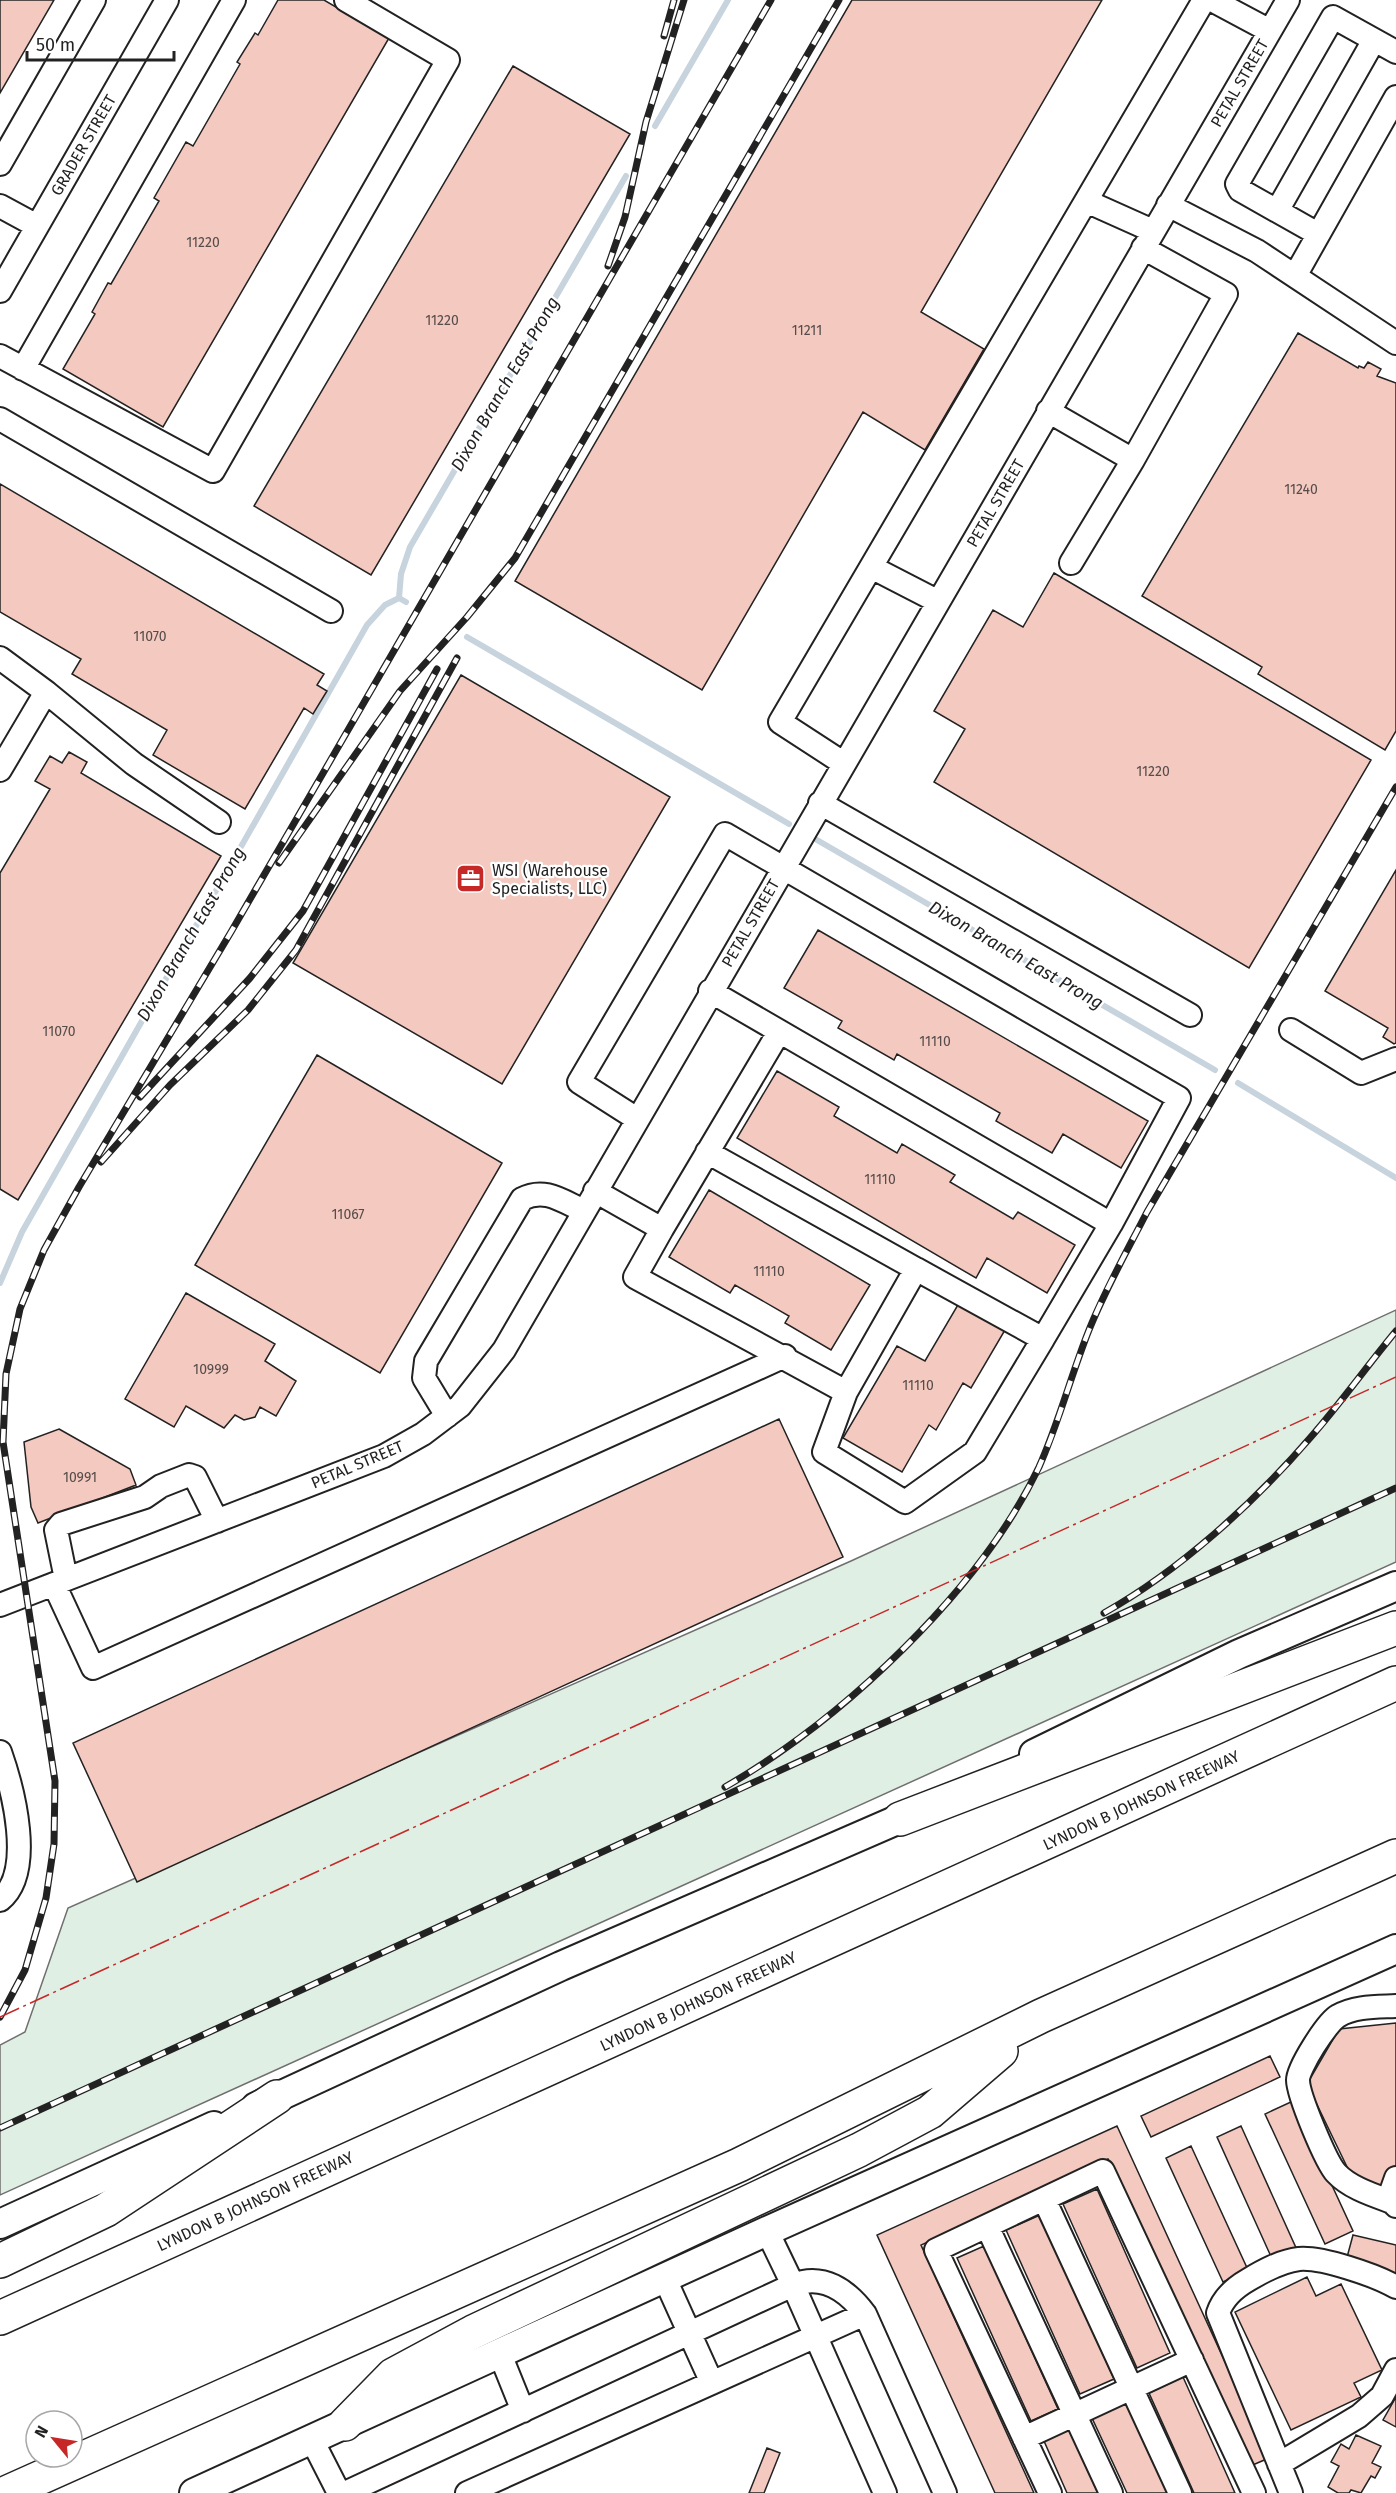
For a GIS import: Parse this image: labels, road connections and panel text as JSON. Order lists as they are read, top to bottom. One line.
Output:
{"streets":{"highway":["LYNDON B JOHNSON FREEWAY"],"street":["PETAL STREET","GRADER STREET"]},"water":["Dixon Branch East Prong"],"places":{"office":["WSI (Warehouse Specialists, LLC)"]},"house_numbers":["11220","11220","11211","11240","11070","11220","11070","11110","11110","11067","11110","10999","11110","10991"],"scale_bar":"50 m","north":"top left"}
